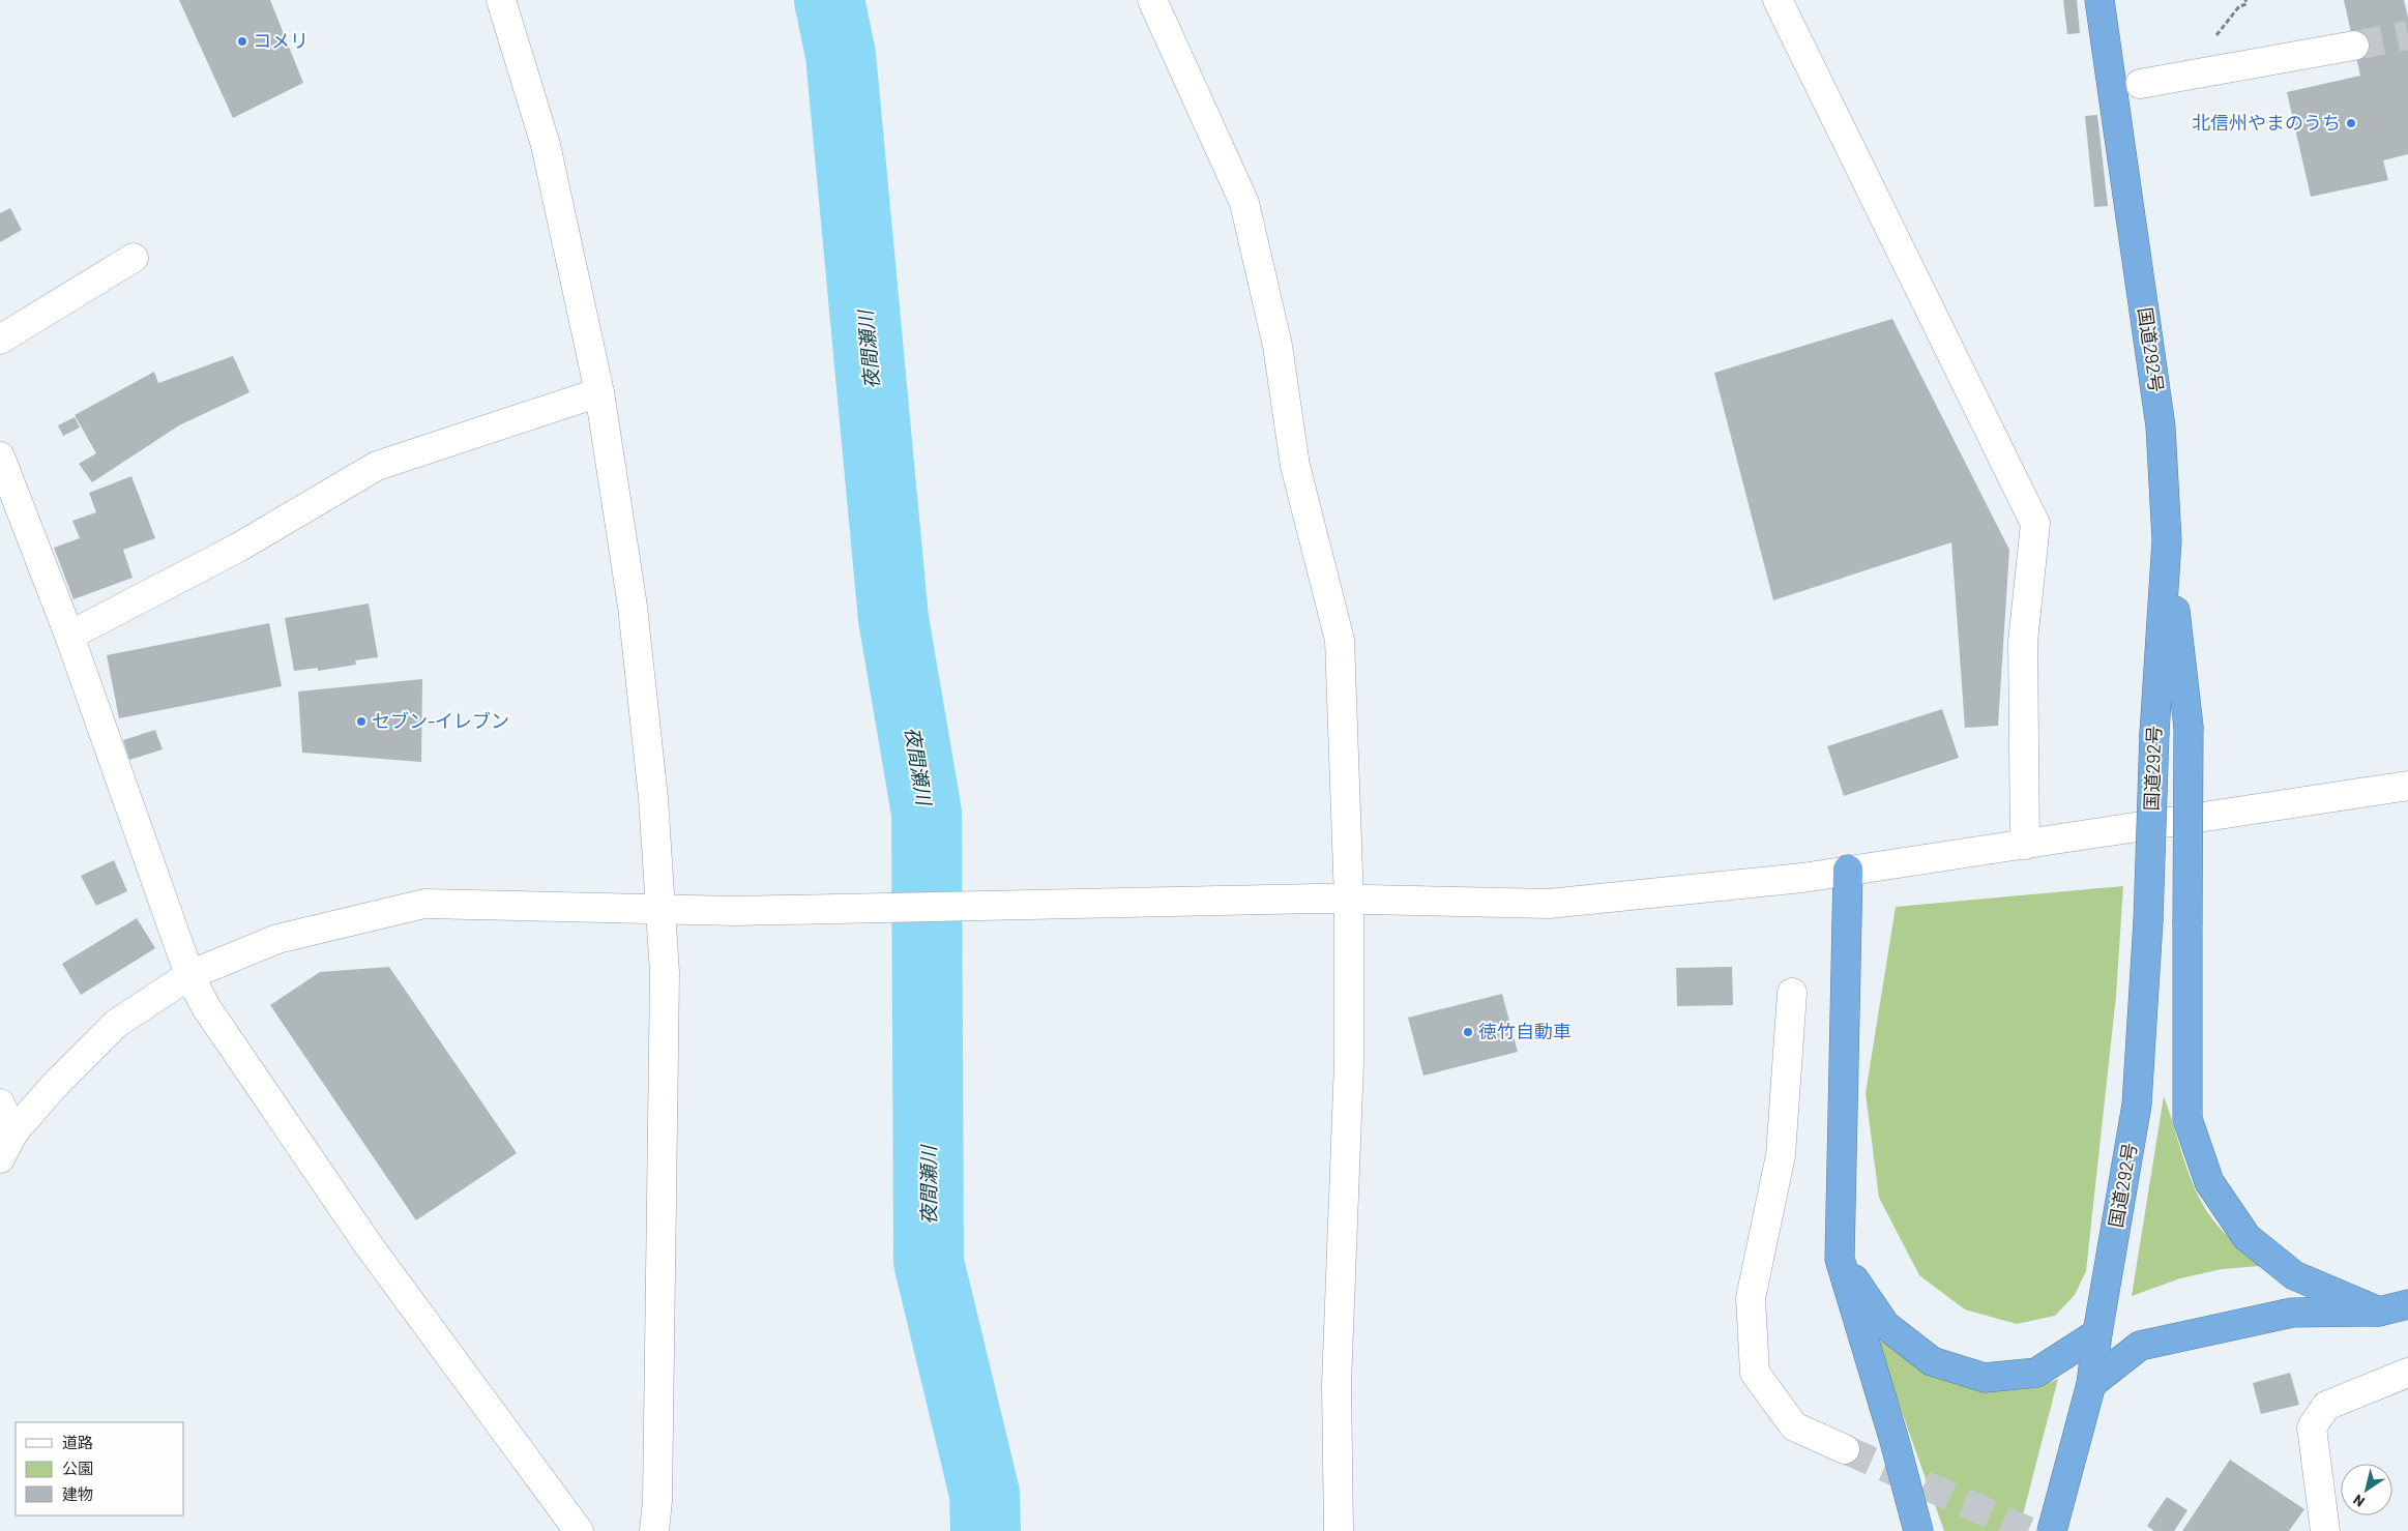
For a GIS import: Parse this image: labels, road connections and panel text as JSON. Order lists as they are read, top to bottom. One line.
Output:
{"streets":{"highway":["国道292号"]},"water":["夜間瀬川"],"places":["コメリ","北信州やまのうち","セブン-イレブン","徳竹自動車"],"legend":["道路","公園","建物"],"north":"bottom left"}
